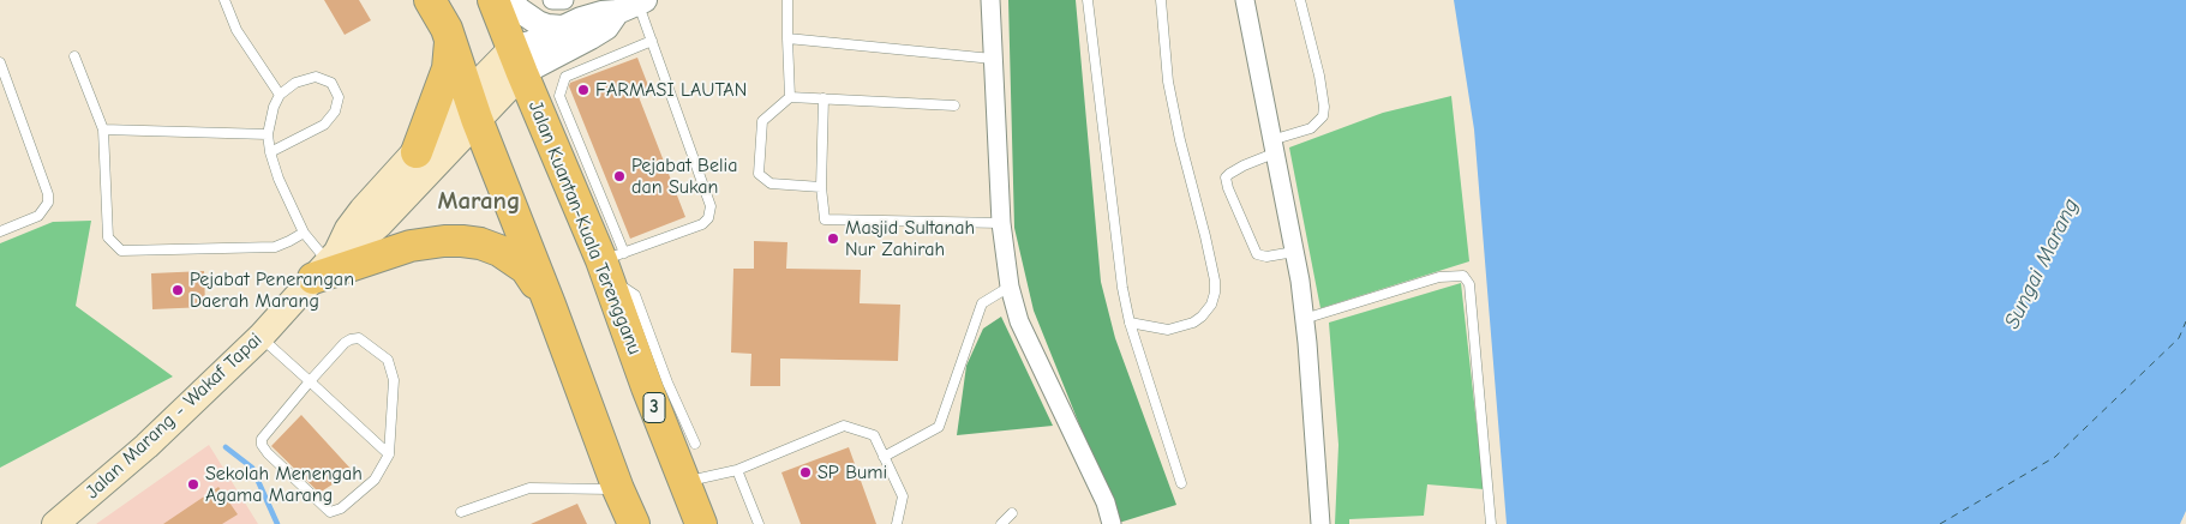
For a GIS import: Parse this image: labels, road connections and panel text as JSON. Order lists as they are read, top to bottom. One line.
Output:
{"streets":{"highway":["Jalan Kuantan-Kuala Terengganu","3"],"main road":["Jalan Marang - Wakaf Tapai"]},"crossings":[["Jalan Kuantan-Kuala Terengganu","Jalan Marang - Wakaf Tapai"]],"districts":["Marang"],"water":["Sungai Marang"],"places":["FARMASI LAUTAN","Pejabat Belia dan Sukan","Masjid Sultanah Nur Zahirah","Pejabat Penerangan Daerah Marang","SP Bumi","Sekolah Menengah Agama Marang"]}
